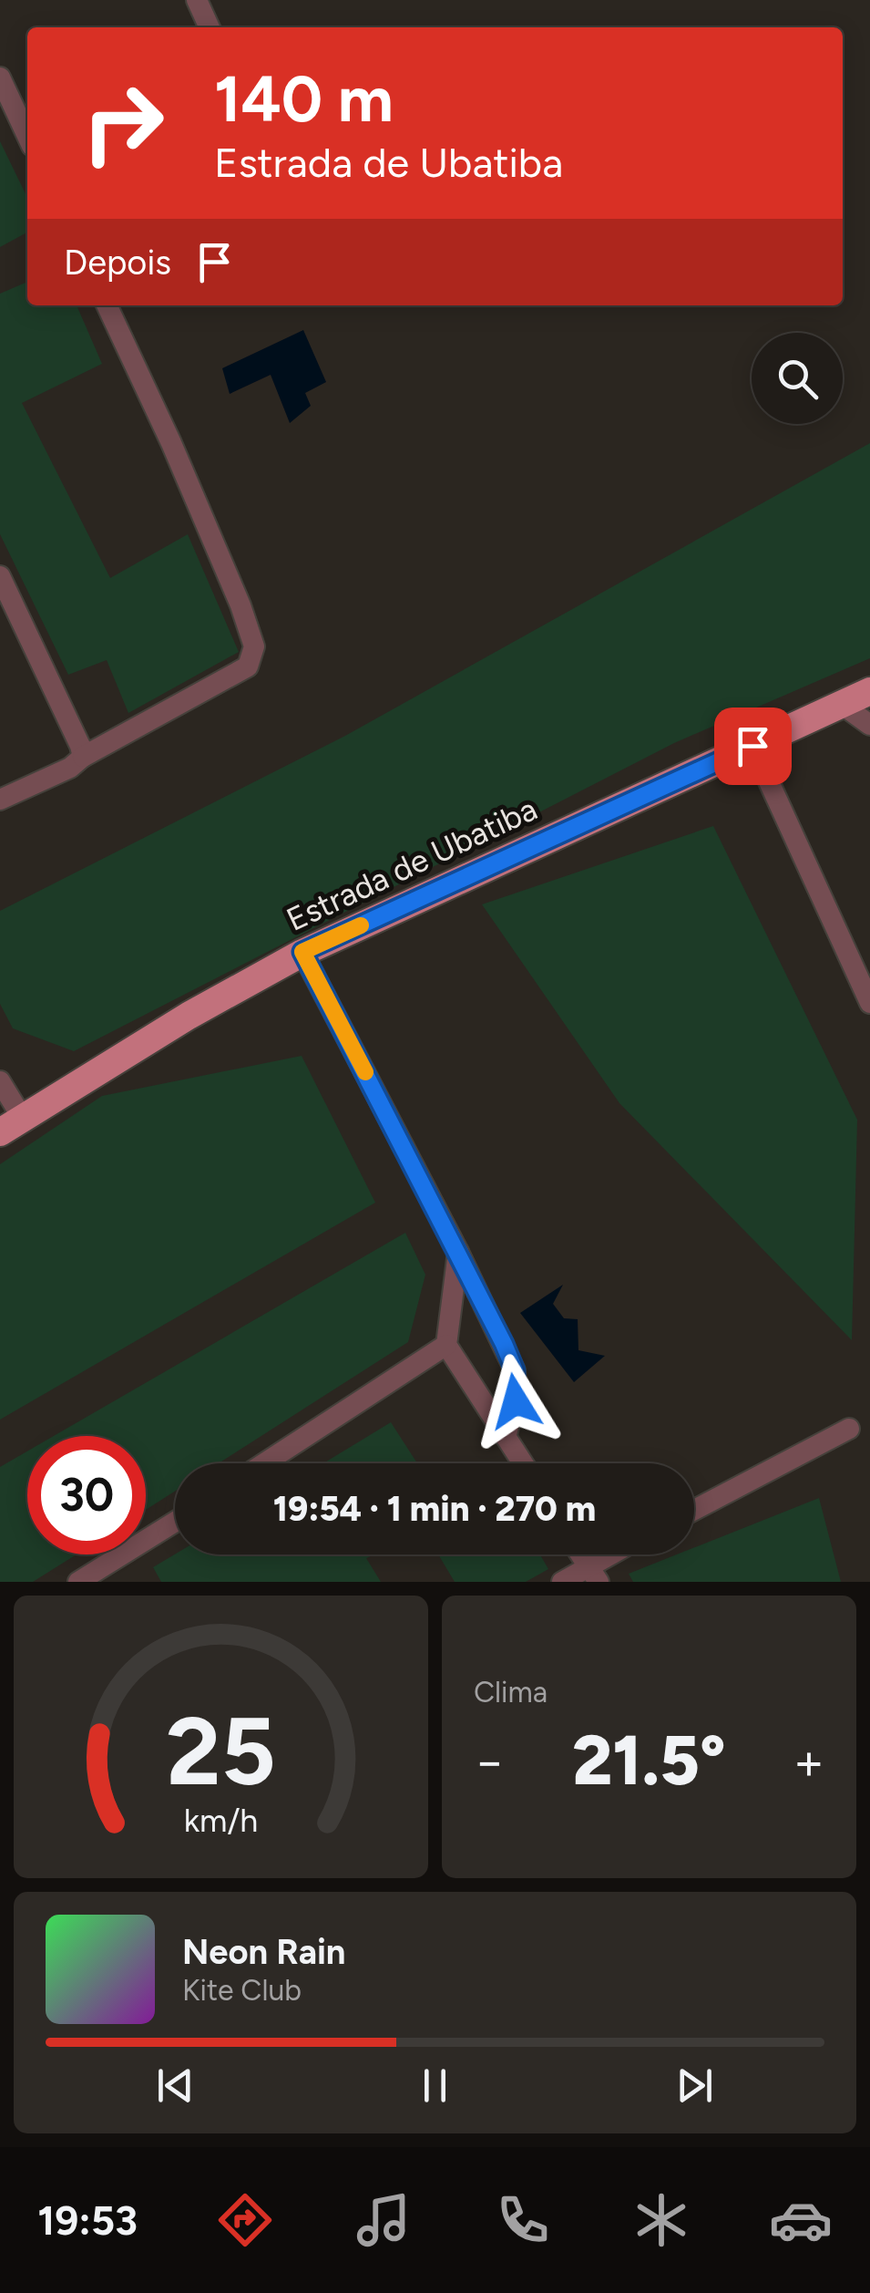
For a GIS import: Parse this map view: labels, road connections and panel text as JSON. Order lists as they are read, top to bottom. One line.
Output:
{"streets":{"main road":["Estrada de Ubatiba"]},"page":{"turn":["140 m","Estrada de Ubatiba"],"then":"Depois","limit":"30","trip":"19:54 · 1 min · 270 m","tile":"Clima","heat":["−","21.5°","+"],"song":["Neon Rain","Kite Club"],"tabs":"19:53","gauge":["25","km/h"]}}
